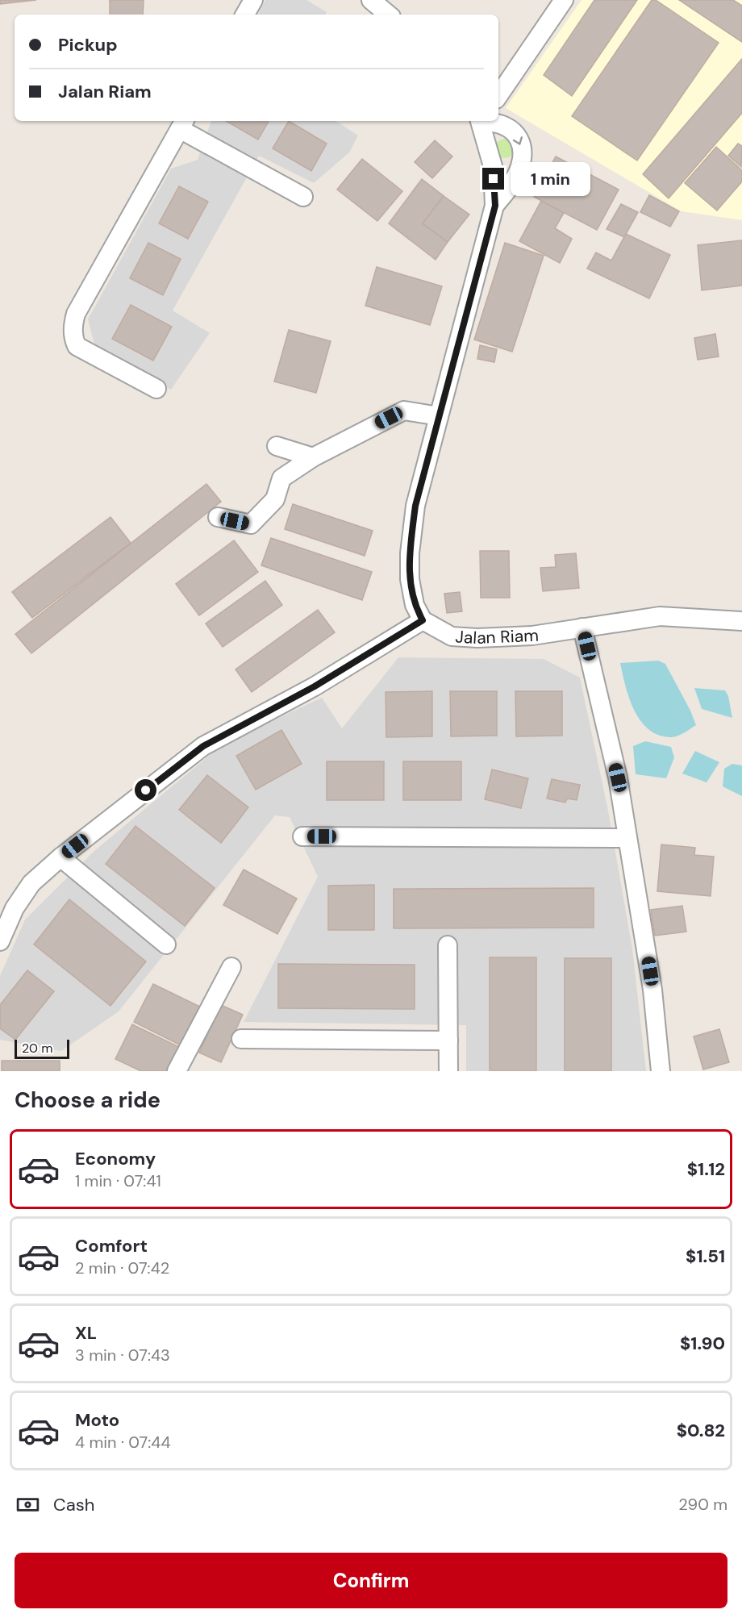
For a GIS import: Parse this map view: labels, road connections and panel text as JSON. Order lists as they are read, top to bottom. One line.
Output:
{"streets":{"street":["Jalan Riam"]},"scale_bar":"20 m","page":{"banner":["Pickup","Jalan Riam"],"bubble":"1 min","scale":"20 m","heading":"Choose a ride","list":[{"name":"Economy","note":"1 min · 07:41","value":"$1.12"},{"name":"Comfort","note":"2 min · 07:42","value":"$1.51"},{"name":"XL","note":"3 min · 07:43","value":"$1.90"},{"name":"Moto","note":"4 min · 07:44","value":"$0.82"}],"pay":["Cash","290 m"],"buttons":"Confirm"}}
